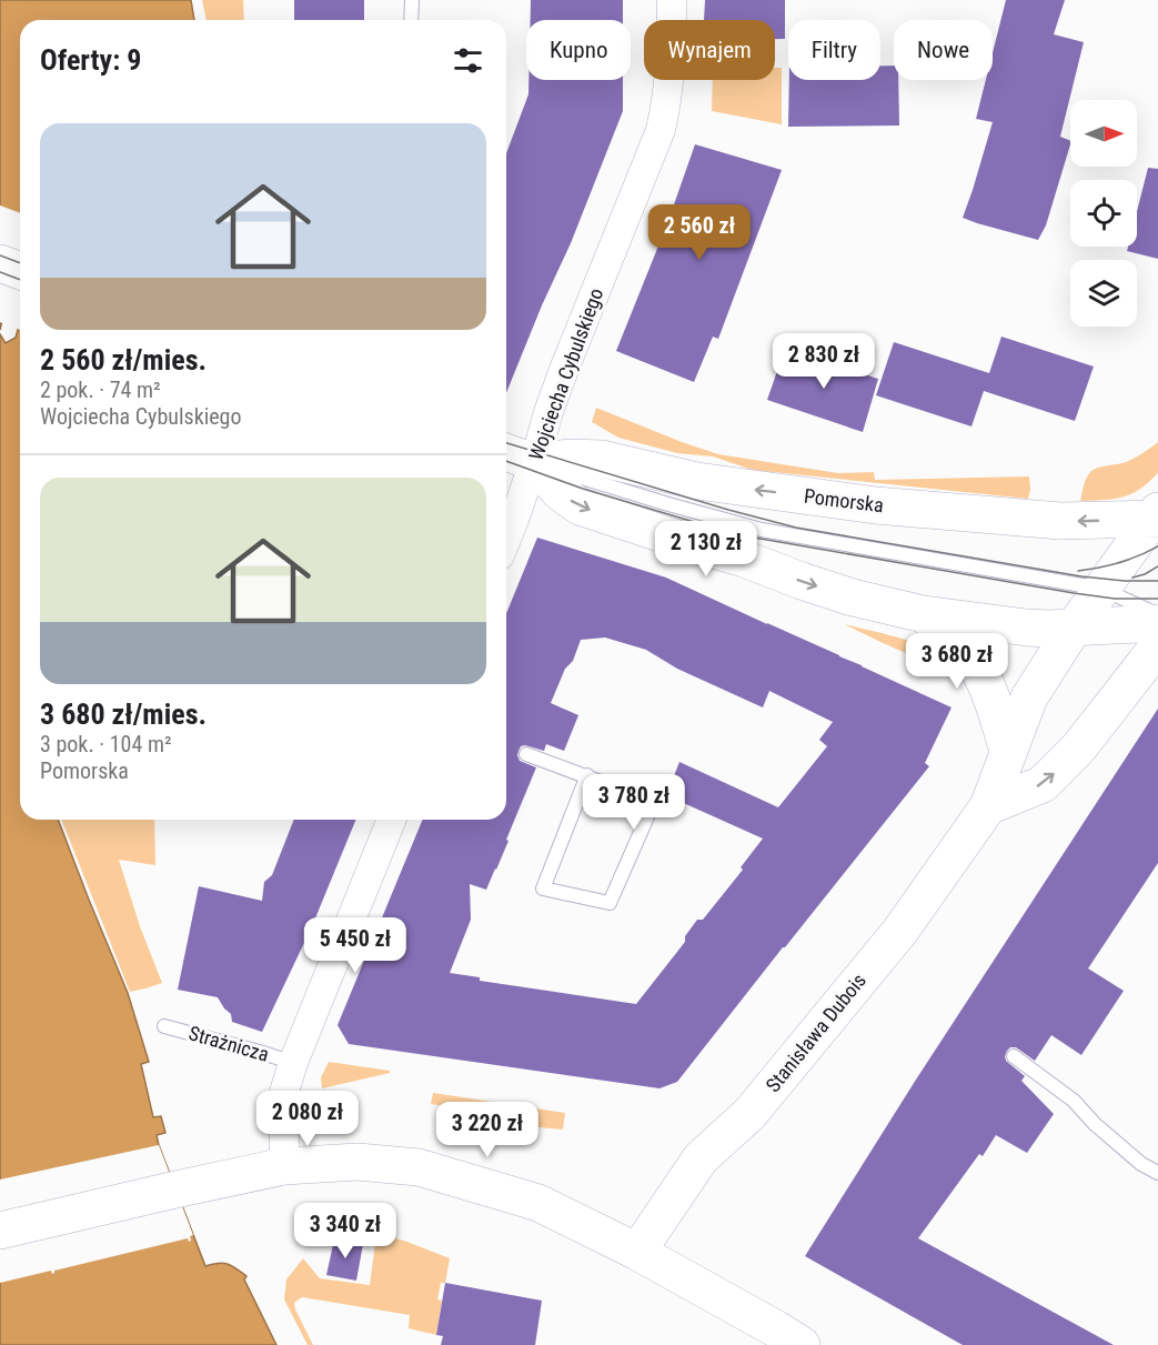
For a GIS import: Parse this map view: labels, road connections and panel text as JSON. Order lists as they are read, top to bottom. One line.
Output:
{"streets":{"street":["Wojciecha Cybulskiego","Pomorska","Stanisława Dubois"],"lane":["Strażnicza"]},"crossings":[["Wojciecha Cybulskiego","Pomorska"],["Pomorska","Stanisława Dubois"]],"north":"right","page":{"chip":["Kupno","Wynajem","Filtry","Nowe"],"heading":"Oferty: 9","list":[{"name":"2 560 zł/mies.","note":"2 pok. · 74 m² · Wojciecha Cybulskiego"},{"name":"3 680 zł/mies.","note":"3 pok. · 104 m² · Pomorska"}],"price":["2 560 zł","2 830 zł","2 130 zł","3 680 zł","3 780 zł","5 450 zł","2 080 zł","3 220 zł","3 340 zł"]}}
